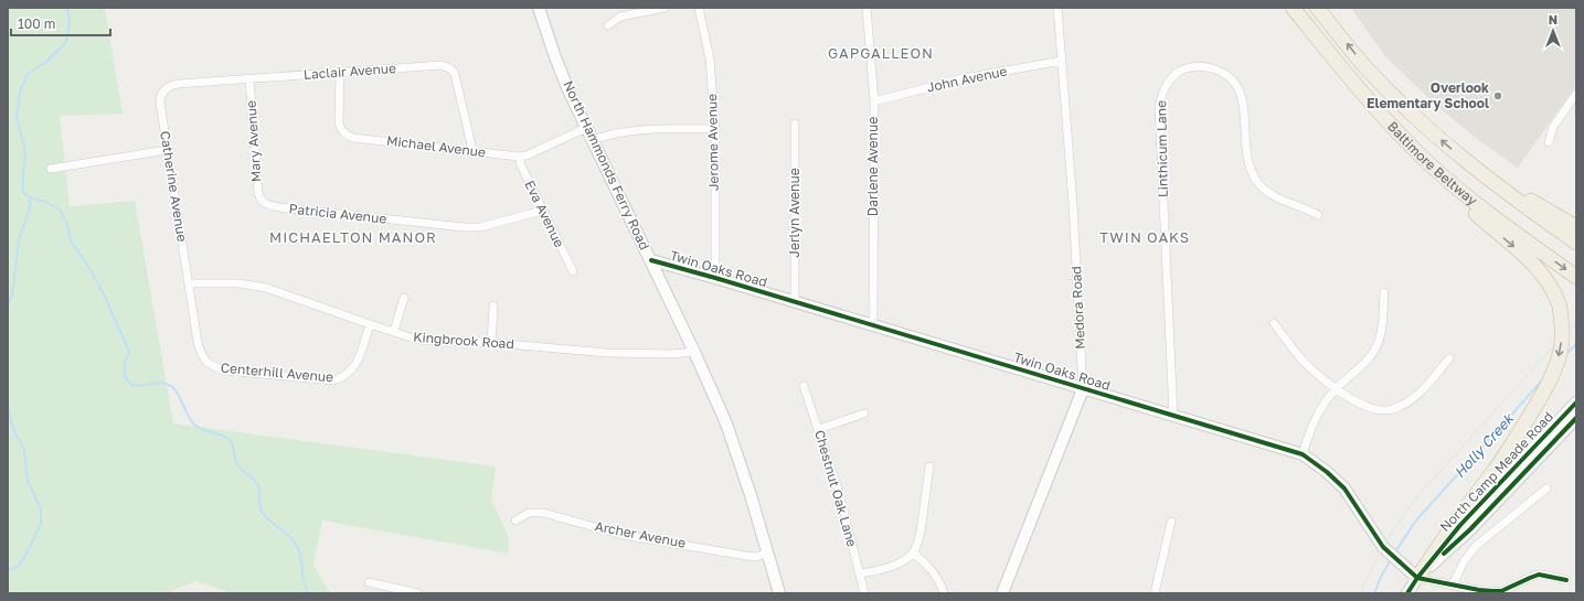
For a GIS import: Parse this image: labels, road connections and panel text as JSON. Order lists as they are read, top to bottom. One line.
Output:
{"streets":{"highway":["Baltimore Beltway"],"street":["Laclair Avenue","John Avenue","Mary Avenue","Jerome Avenue","Michael Avenue","Linthicum Lane","North Hammonds Ferry Road","Darlene Avenue","Catherine Avenue","Jerlyn Avenue","Patricia Avenue","Eva Avenue","Twin Oaks Road","Medora Road","Kingbrook Road","Centerhill Avenue","North Camp Meade Road","Chestnut Oak Lane","Archer Avenue"]},"crossings":[["Laclair Avenue","Mary Avenue"],["Laclair Avenue","Michael Avenue"],["Laclair Avenue","Catherine Avenue"],["John Avenue","Darlene Avenue"],["John Avenue","Medora Road"],["Mary Avenue","Patricia Avenue"],["Jerome Avenue","Twin Oaks Road"],["Michael Avenue","North Hammonds Ferry Road"],["Michael Avenue","Eva Avenue"],["Linthicum Lane","Twin Oaks Road"],["North Hammonds Ferry Road","Twin Oaks Road"],["North Hammonds Ferry Road","Kingbrook Road"],["North Hammonds Ferry Road","Archer Avenue"],["Darlene Avenue","Twin Oaks Road"],["Catherine Avenue","Kingbrook Road"],["Catherine Avenue","Centerhill Avenue"],["Jerlyn Avenue","Twin Oaks Road"],["Patricia Avenue","Eva Avenue"],["Twin Oaks Road","Medora Road"],["Twin Oaks Road","North Camp Meade Road"],["Kingbrook Road","Centerhill Avenue"]],"districts":["GAPGALLEON","MICHAELTON MANOR","TWIN OAKS"],"water":["Holly Creek"],"places":["Overlook Elementary School"],"scale_bar":"100 m","north":"top"}
